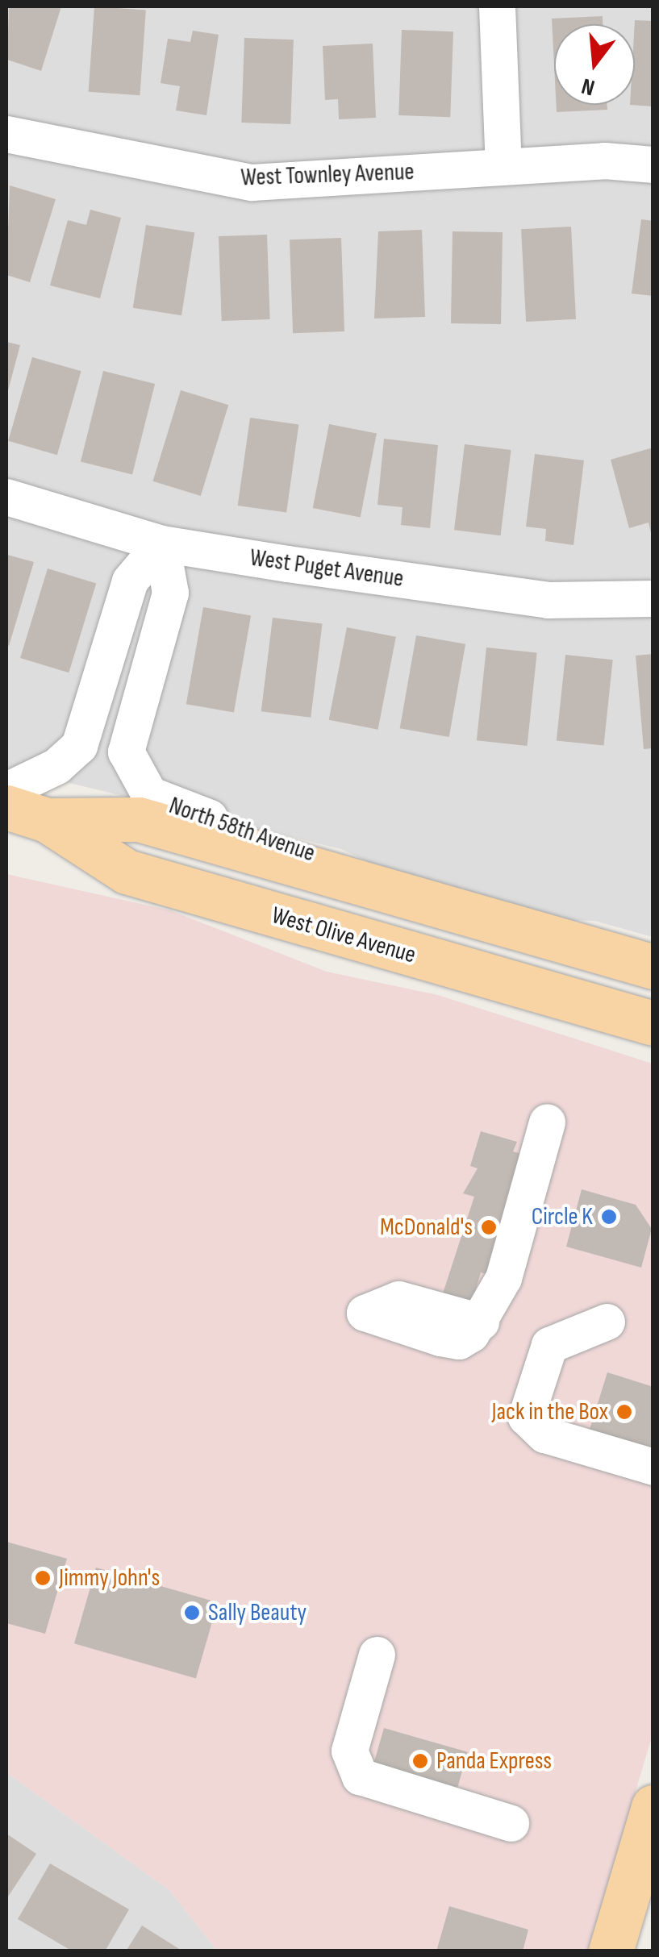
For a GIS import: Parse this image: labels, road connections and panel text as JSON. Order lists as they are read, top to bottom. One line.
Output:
{"streets":{"main road":["West Olive Avenue"],"street":["West Townley Avenue","West Puget Avenue","North 58th Avenue"]},"crossings":[["West Puget Avenue","North 58th Avenue"],["North 58th Avenue","West Olive Avenue"]],"places":["Circle K","McDonald's","Jack in the Box","Jimmy John's","Sally Beauty","Panda Express"],"north":"bottom"}
